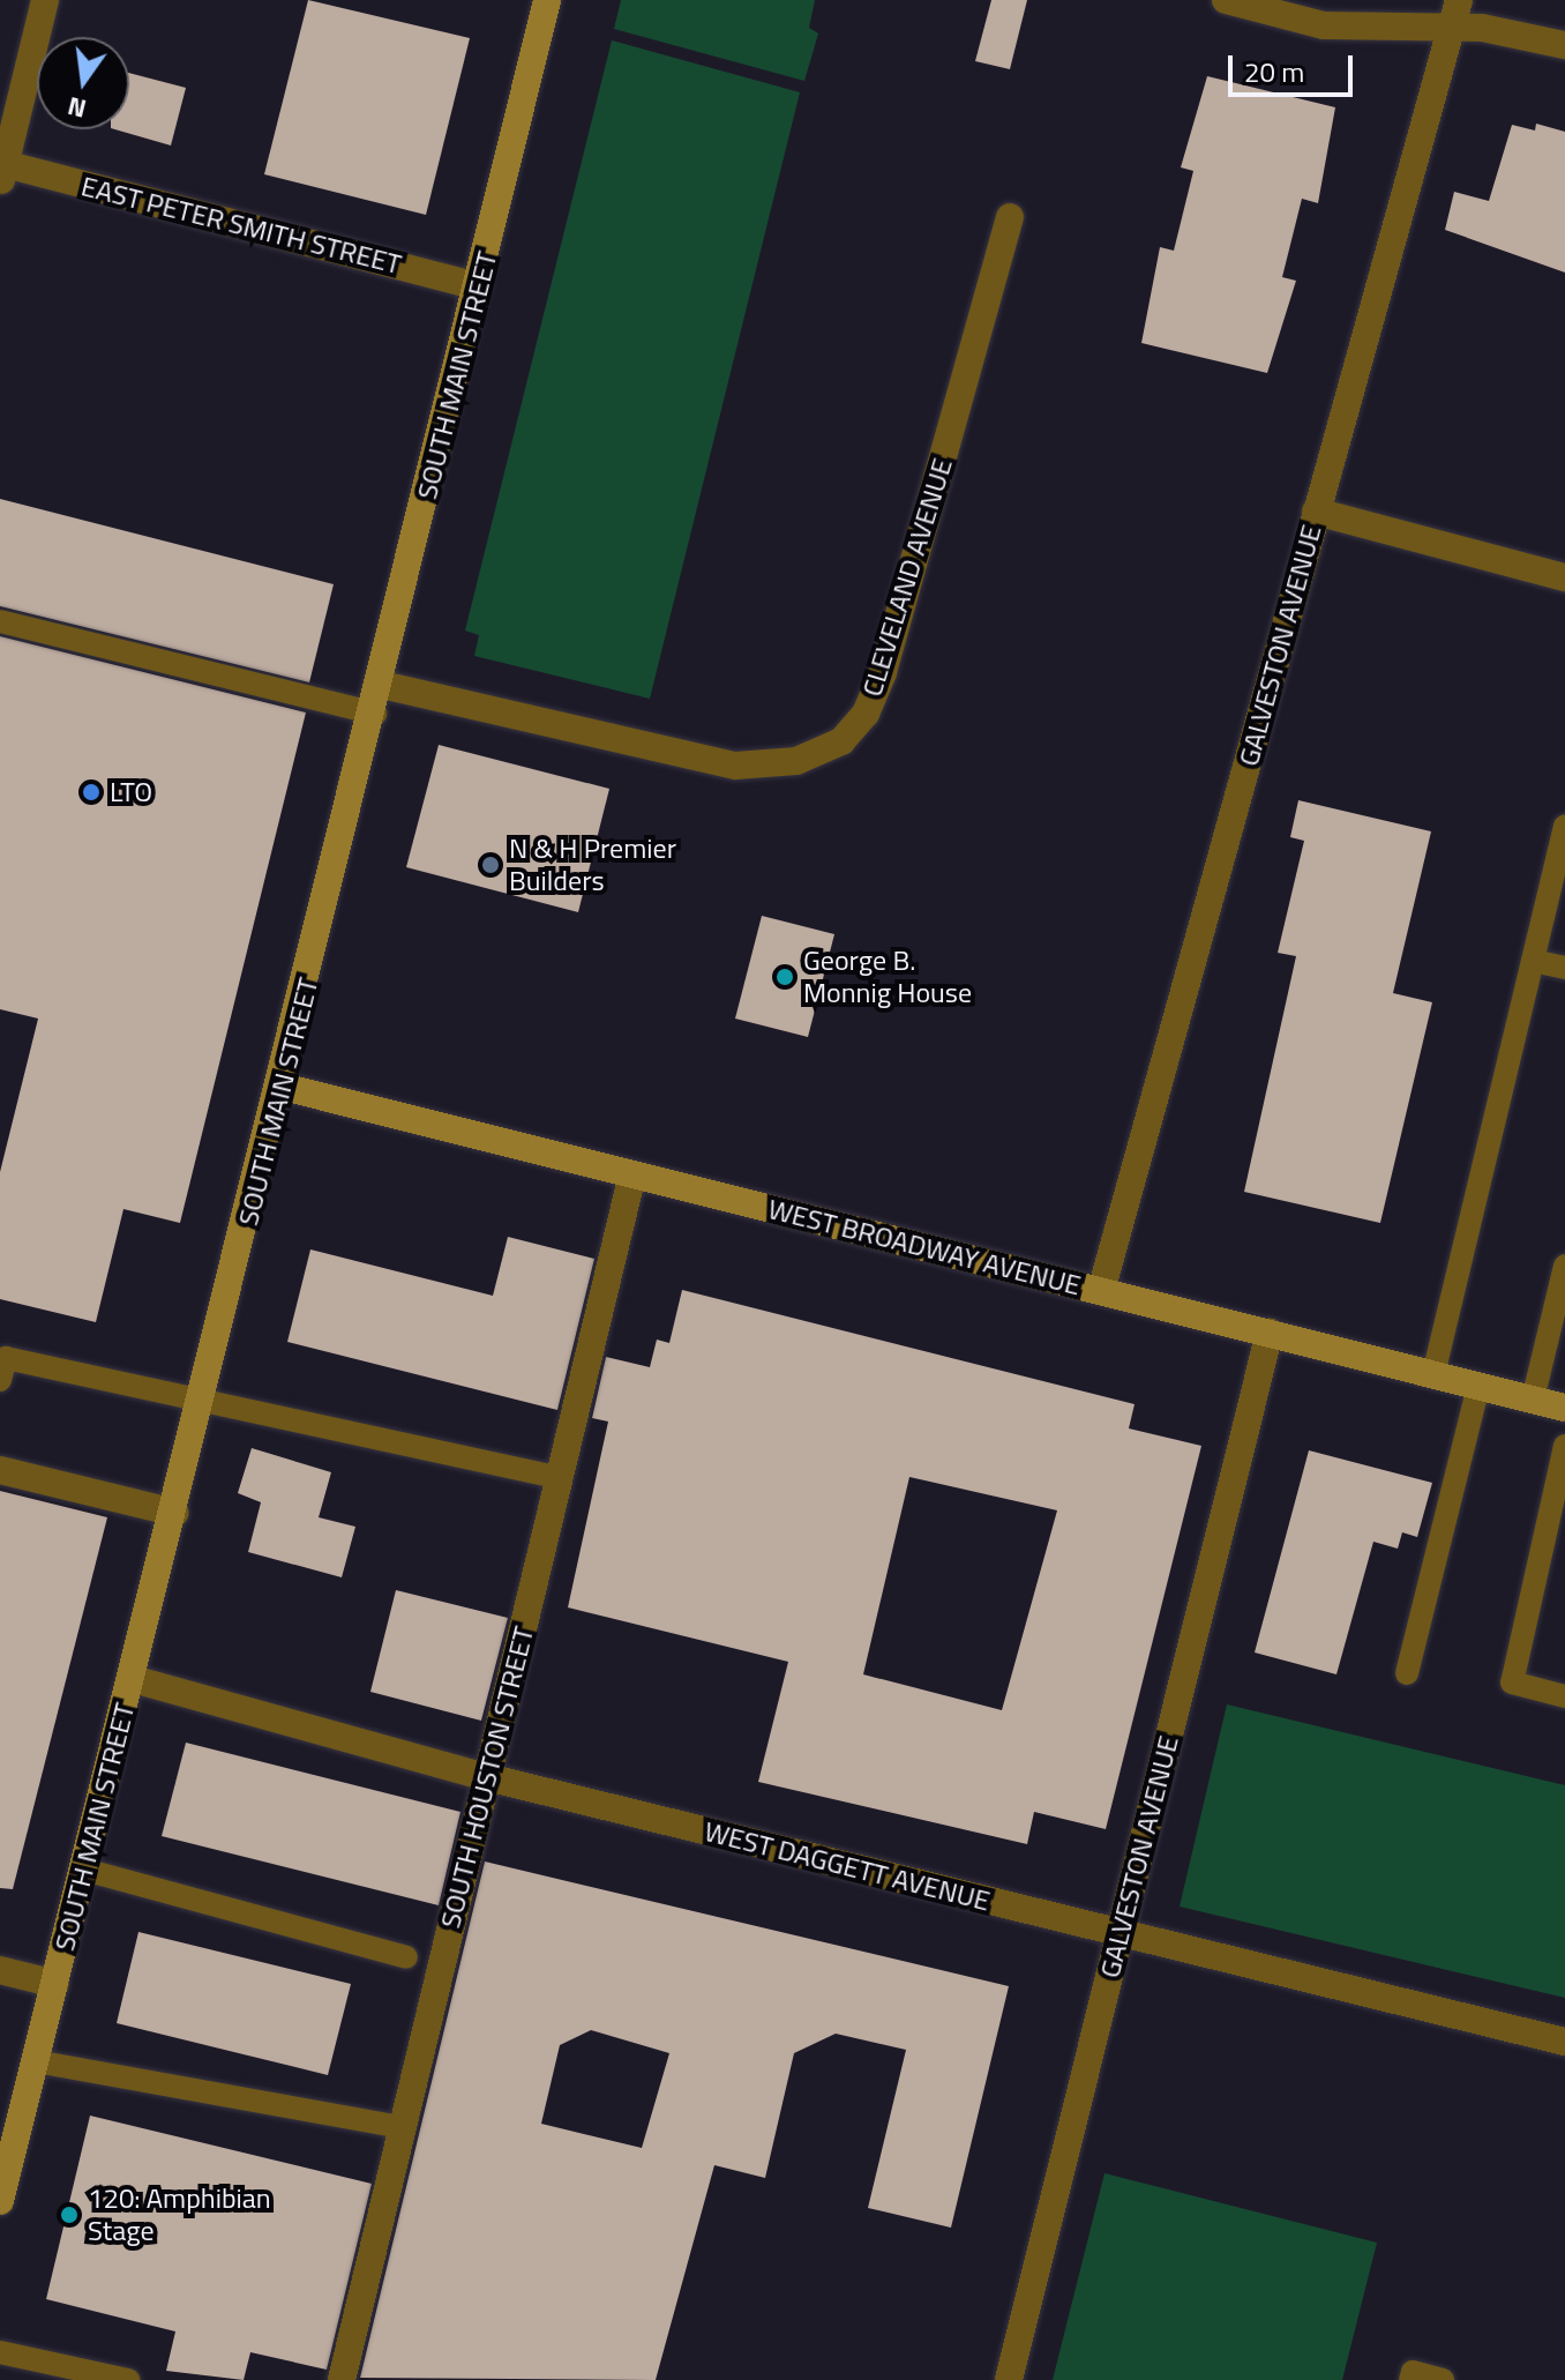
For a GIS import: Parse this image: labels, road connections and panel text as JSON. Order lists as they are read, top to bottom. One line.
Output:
{"streets":{"street":["EAST PETER SMITH STREET","SOUTH MAIN STREET","CLEVELAND AVENUE","GALVESTON AVENUE","WEST BROADWAY AVENUE","SOUTH HOUSTON STREET","WEST DAGGETT AVENUE"]},"crossings":[["EAST PETER SMITH STREET","SOUTH MAIN STREET"],["SOUTH MAIN STREET","CLEVELAND AVENUE"],["SOUTH MAIN STREET","WEST BROADWAY AVENUE"],["SOUTH MAIN STREET","WEST DAGGETT AVENUE"],["GALVESTON AVENUE","WEST BROADWAY AVENUE"],["GALVESTON AVENUE","WEST DAGGETT AVENUE"],["WEST BROADWAY AVENUE","SOUTH HOUSTON STREET"],["SOUTH HOUSTON STREET","WEST DAGGETT AVENUE"]],"places":["LTO","N & H Premier Builders","George B. Monnig House","120: Amphibian Stage"],"scale_bar":"20 m","north":"bottom"}
